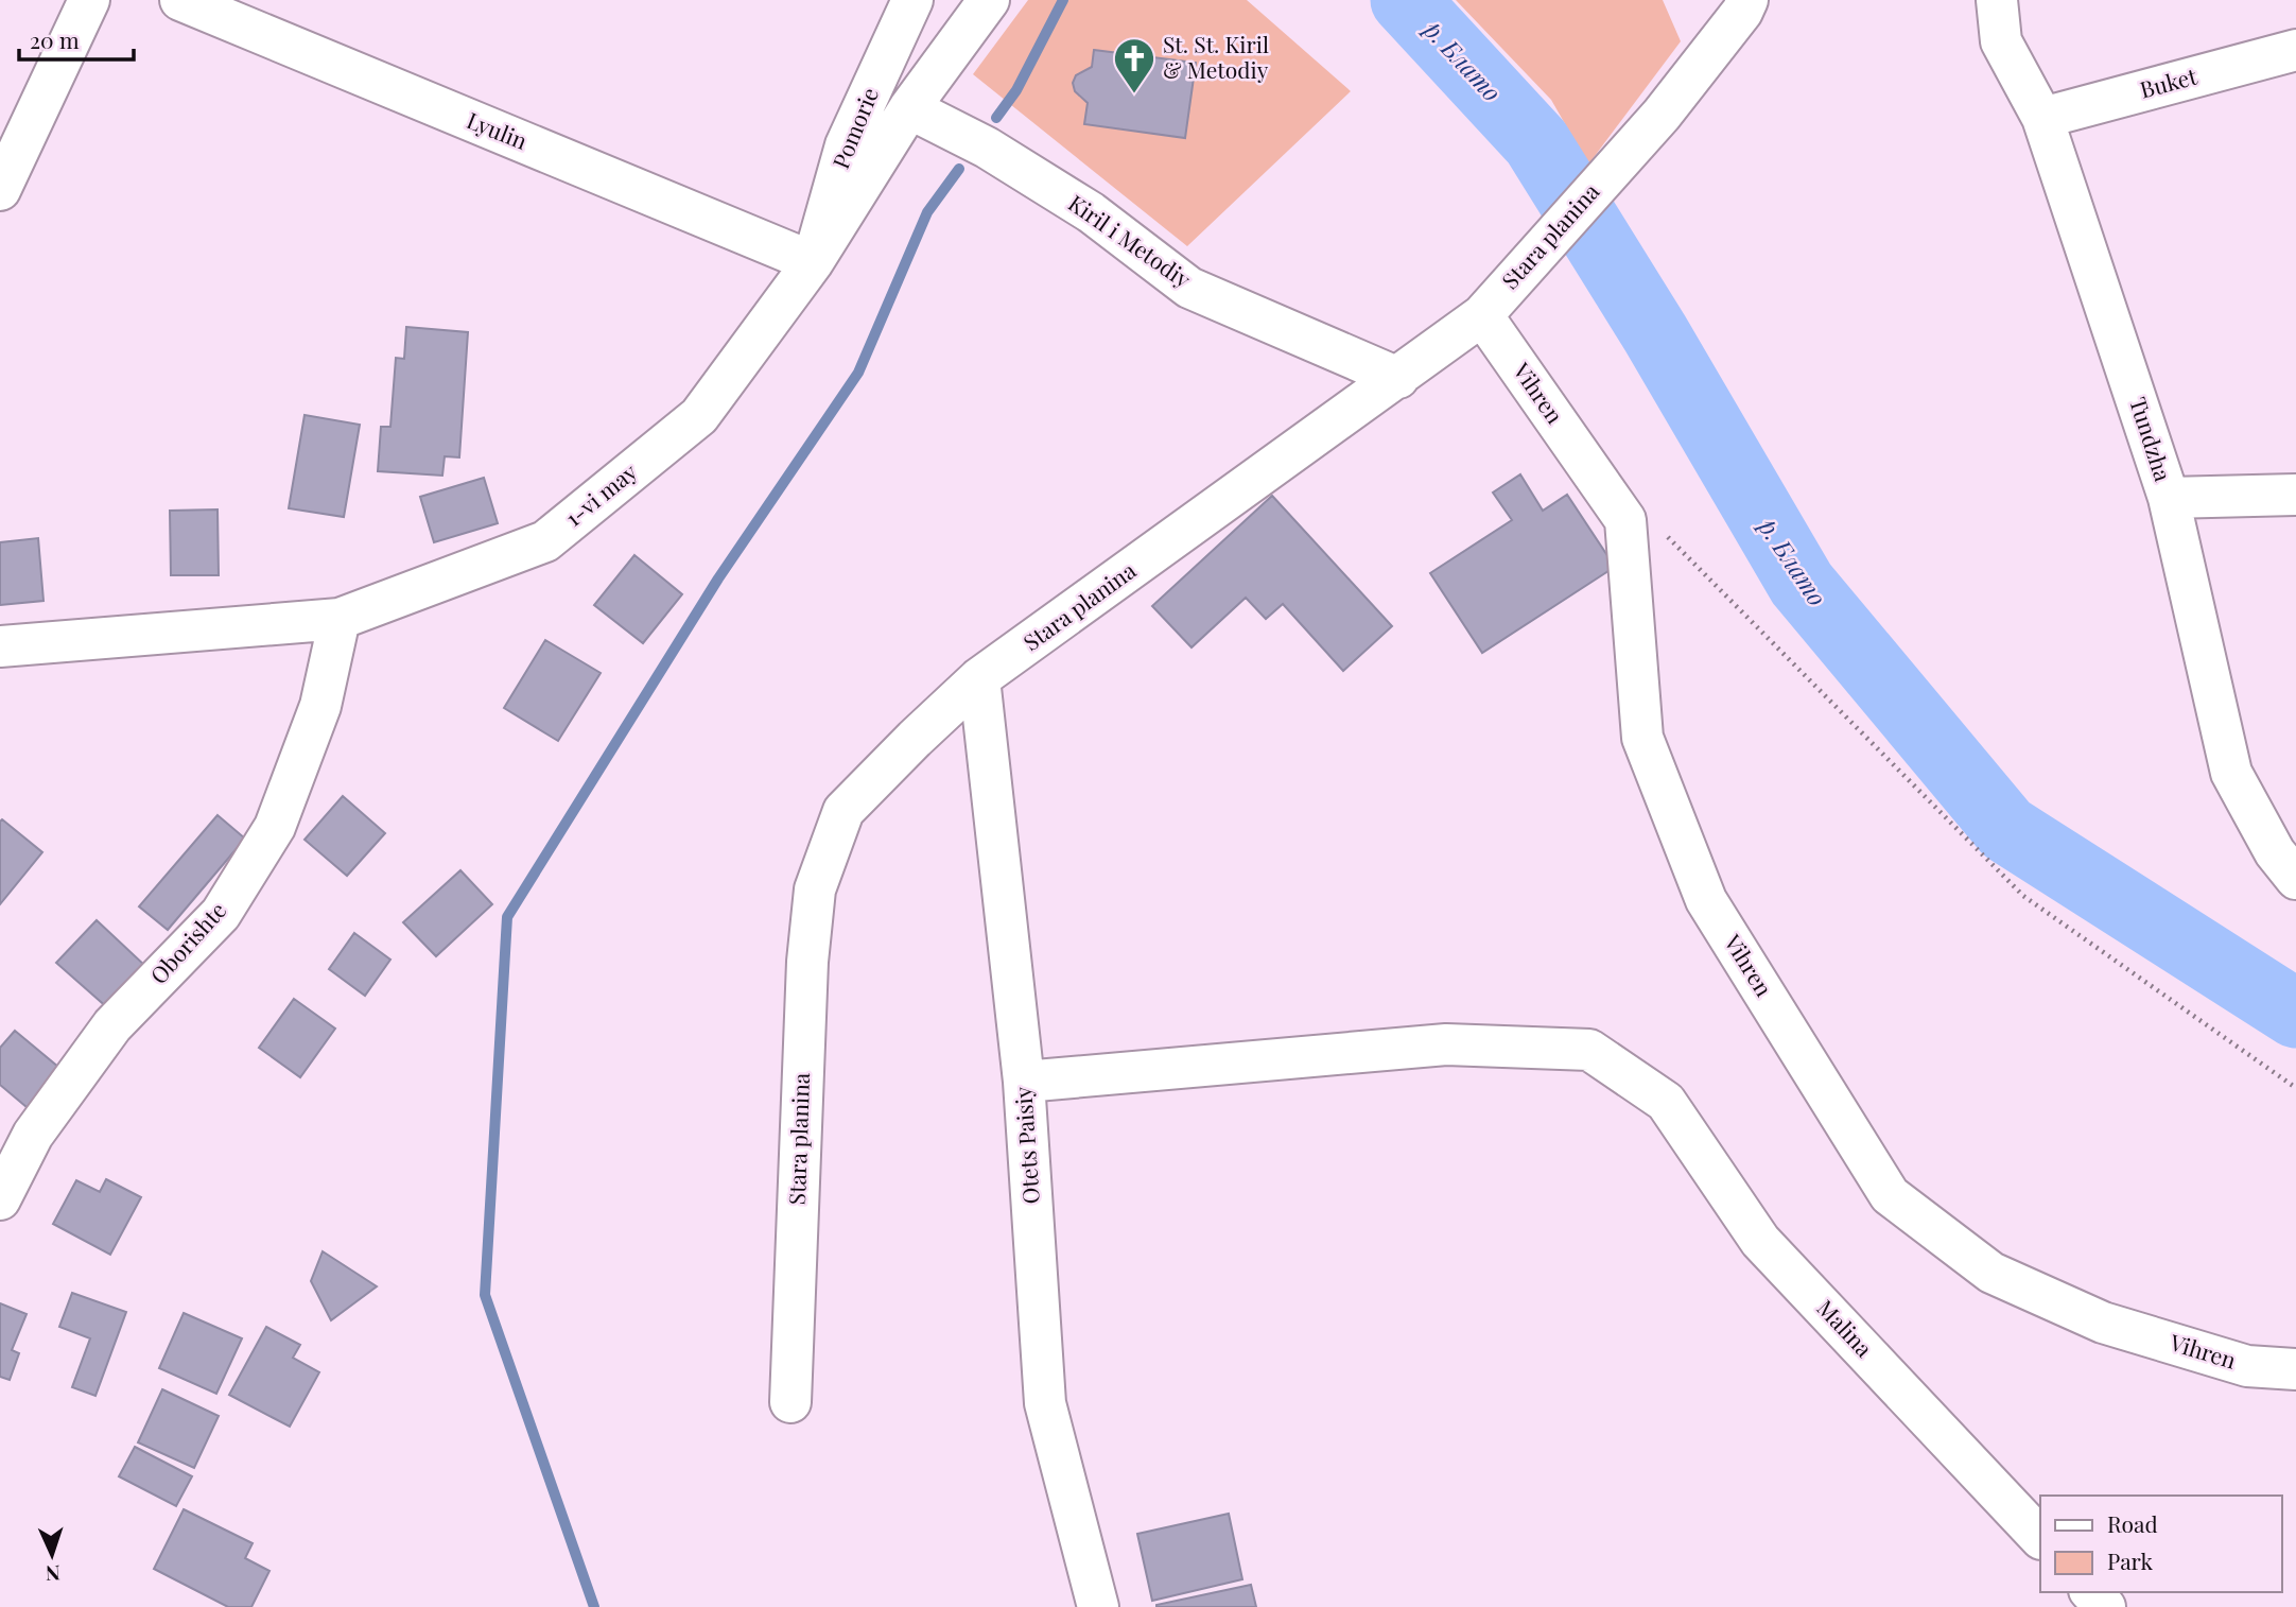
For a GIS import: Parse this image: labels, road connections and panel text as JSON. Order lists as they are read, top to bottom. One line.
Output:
{"streets":{"street":["Buket","Pomorie","Lyulin","Stara planina","Kiril i Metodiy","Vihren","Tundzha","1-vi may","Oborishte","Otets Paisiy","Malina"]},"crossings":[["Buket","Tundzha"],["Pomorie","Lyulin"],["Pomorie","1-vi may"],["Lyulin","1-vi may"],["Stara planina","Kiril i Metodiy"],["Stara planina","Vihren"],["Stara planina","Otets Paisiy"],["Kiril i Metodiy","1-vi may"],["1-vi may","Oborishte"],["Otets Paisiy","Malina"]],"water":["р. Блато"],"places":{"church":["St. St. Kiril & Metodiy"]},"legend":["Road","Park"],"scale_bar":"20 m","north":"bottom"}
